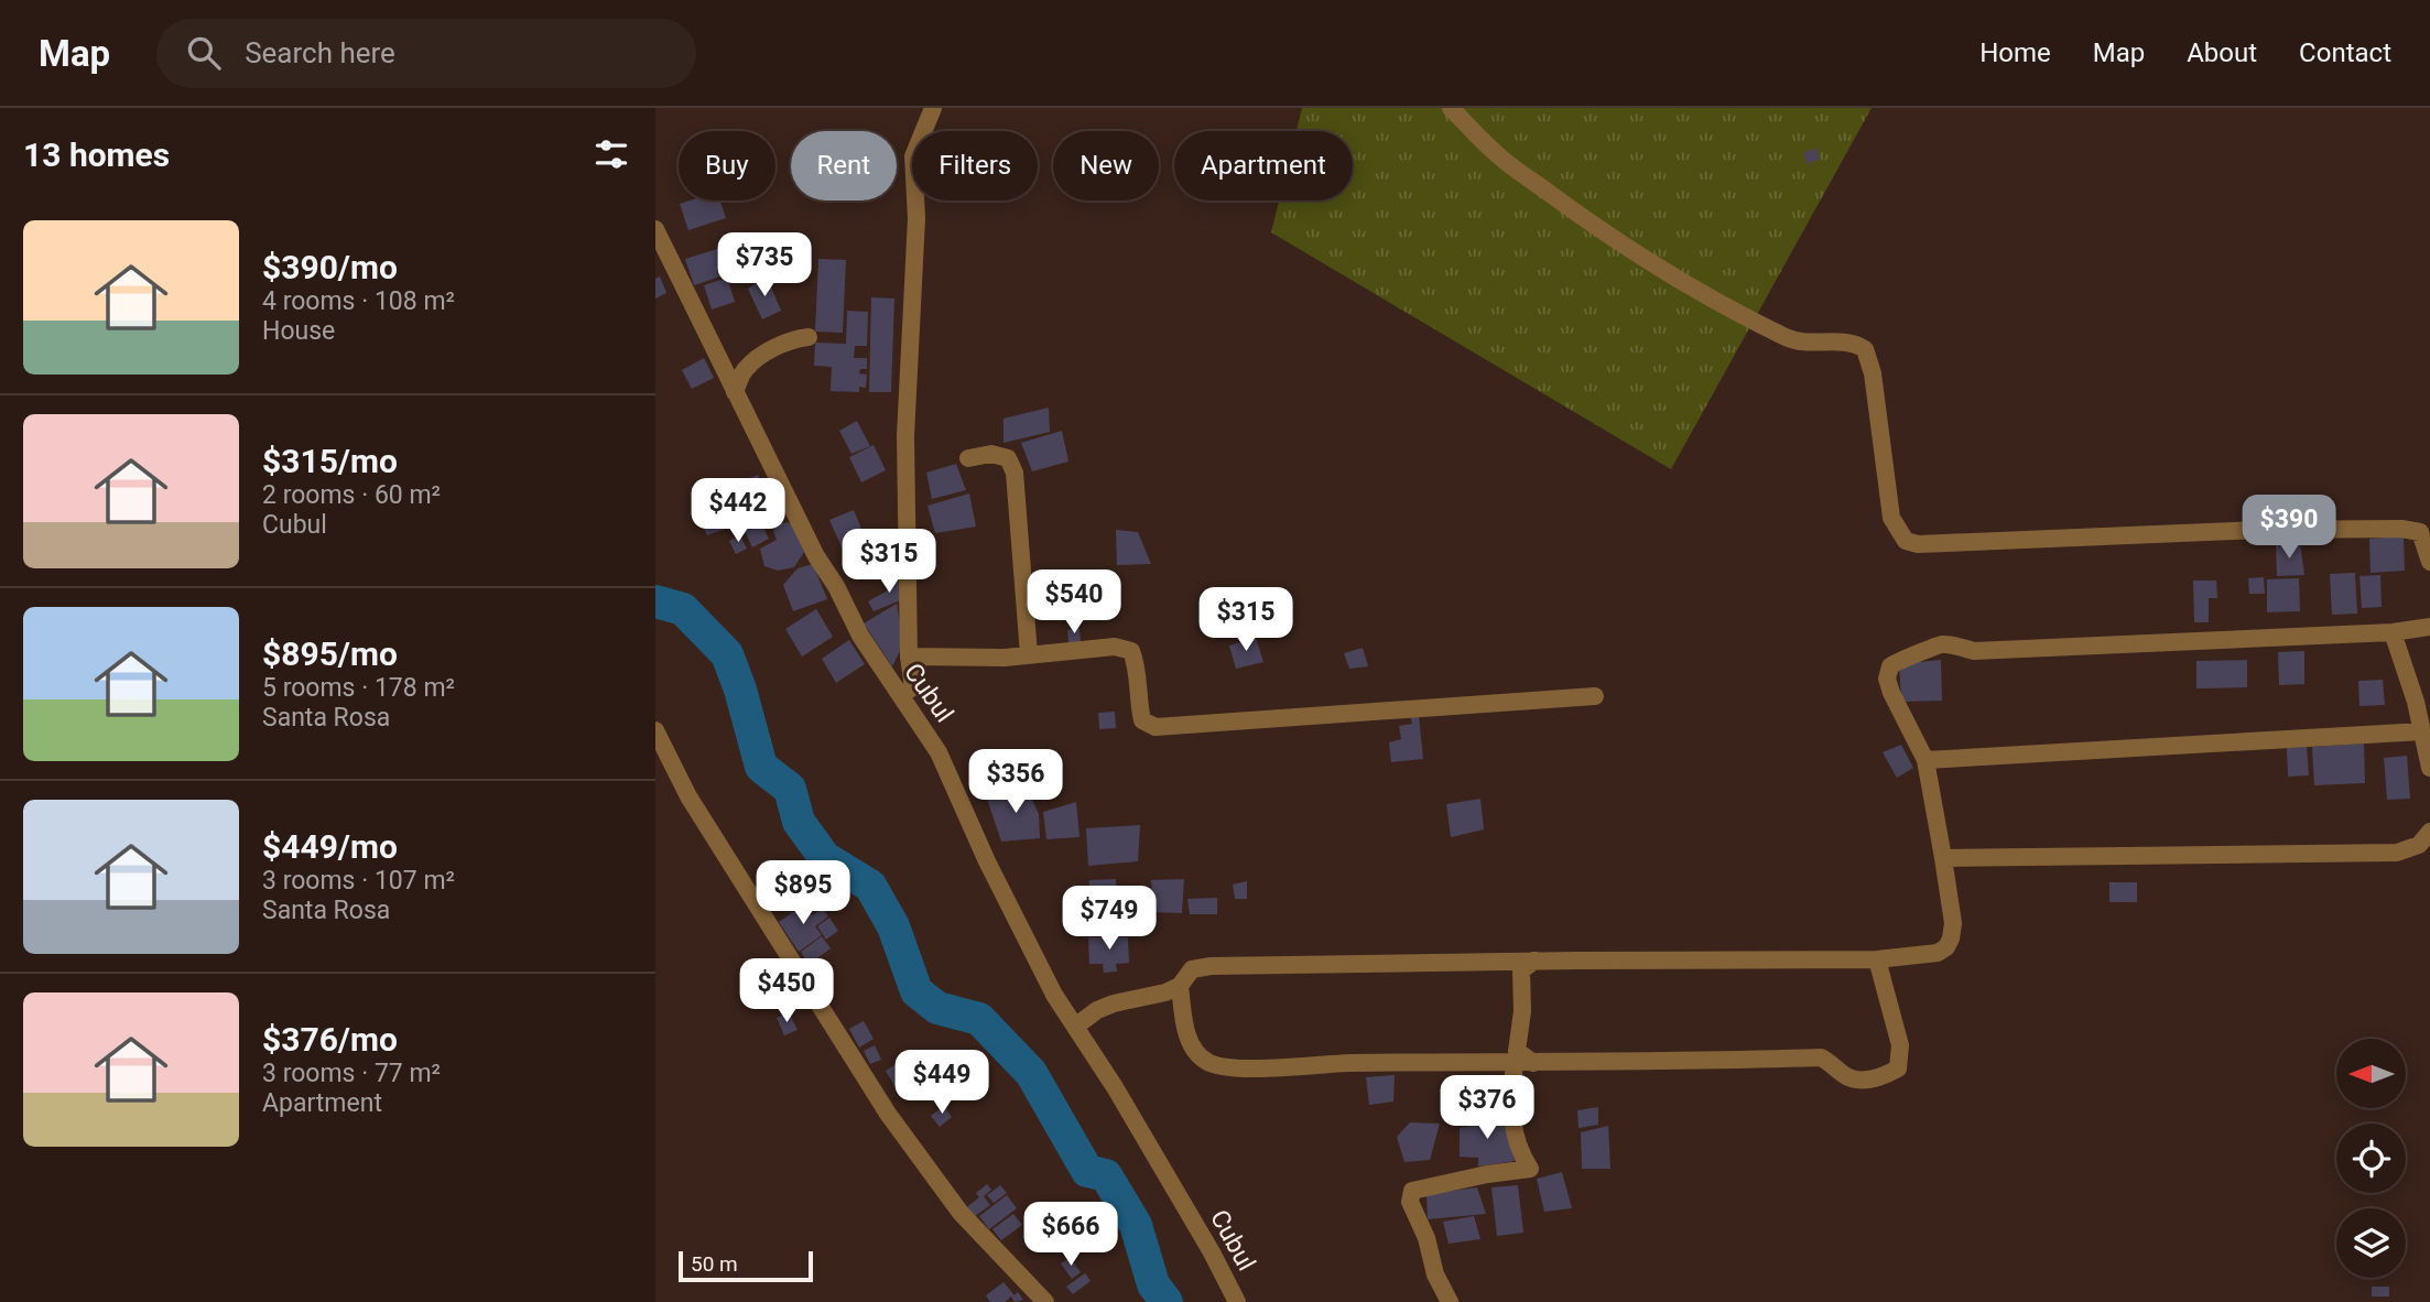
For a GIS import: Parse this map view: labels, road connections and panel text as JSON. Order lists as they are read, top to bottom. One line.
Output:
{"streets":{"street":["Cubul"]},"scale_bar":"50 m","north":"left","page":{"header":"Map","search":"Search here","nav":["Home","Map","About","Contact"],"heading":"13 homes","chip":["Buy","Rent","Filters","New","Apartment"],"list":[{"name":"$390/mo","note":"4 rooms · 108 m² · House"},{"name":"$315/mo","note":"2 rooms · 60 m² · Cubul"},{"name":"$895/mo","note":"5 rooms · 178 m² · Santa Rosa"},{"name":"$449/mo","note":"3 rooms · 107 m² · Santa Rosa"},{"name":"$376/mo","note":"3 rooms · 77 m² · Apartment"}],"price":["$735","$442","$390","$315","$540","$315","$356","$895","$749","$450","$449","$376","$666"],"scale":"50 m"}}
